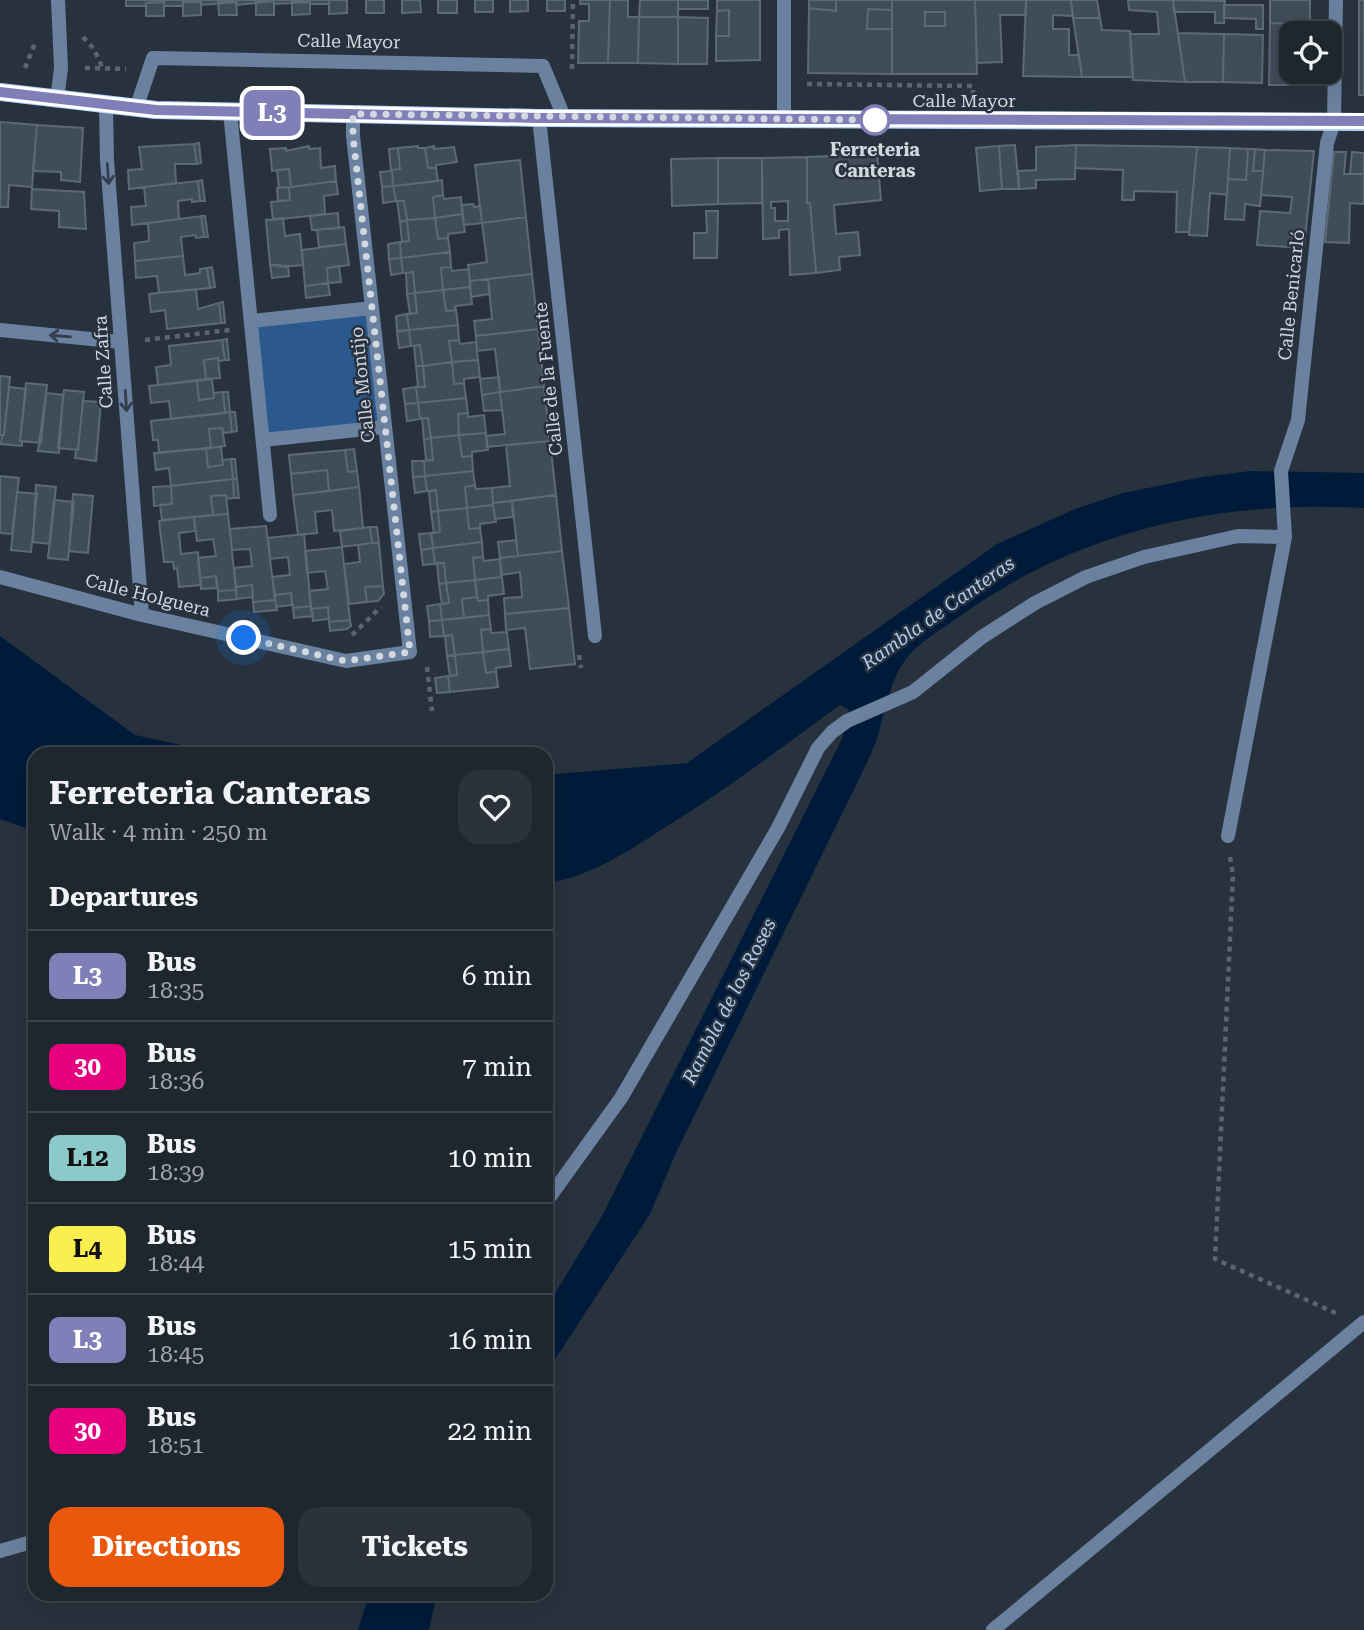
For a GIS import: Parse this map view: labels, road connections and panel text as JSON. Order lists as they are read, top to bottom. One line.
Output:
{"streets":{"main road":["Calle Mayor"],"street":["Calle Benicarló","Calle Zafra","Calle de la Fuente","Calle Montijo","Calle Holguera"]},"crossings":[["Calle Mayor","Calle Benicarló"],["Calle Mayor","Calle Zafra"],["Calle Mayor","Calle de la Fuente"],["Calle Mayor","Calle Montijo"],["Calle Zafra","Calle Holguera"],["Calle Montijo","Calle Holguera"]],"one_way":["Calle Zafra"],"water":["Rambla de Canteras","Rambla de los Roses"],"places":["Ferreteria Canteras"],"lines":["bus line L3"],"page":{"on_map":"L3","heading":[["Ferreteria Canteras","Walk · 4 min · 250 m"],"Departures"],"list":[{"mark":"L3","name":"Bus","note":"18:35","value":"6 min"},{"mark":"30","name":"Bus","note":"18:36","value":"7 min"},{"mark":"L12","name":"Bus","note":"18:39","value":"10 min"},{"mark":"L4","name":"Bus","note":"18:44","value":"15 min"},{"mark":"L3","name":"Bus","note":"18:45","value":"16 min"},{"mark":"30","name":"Bus","note":"18:51","value":"22 min"}],"buttons":["Directions","Tickets"]}}
